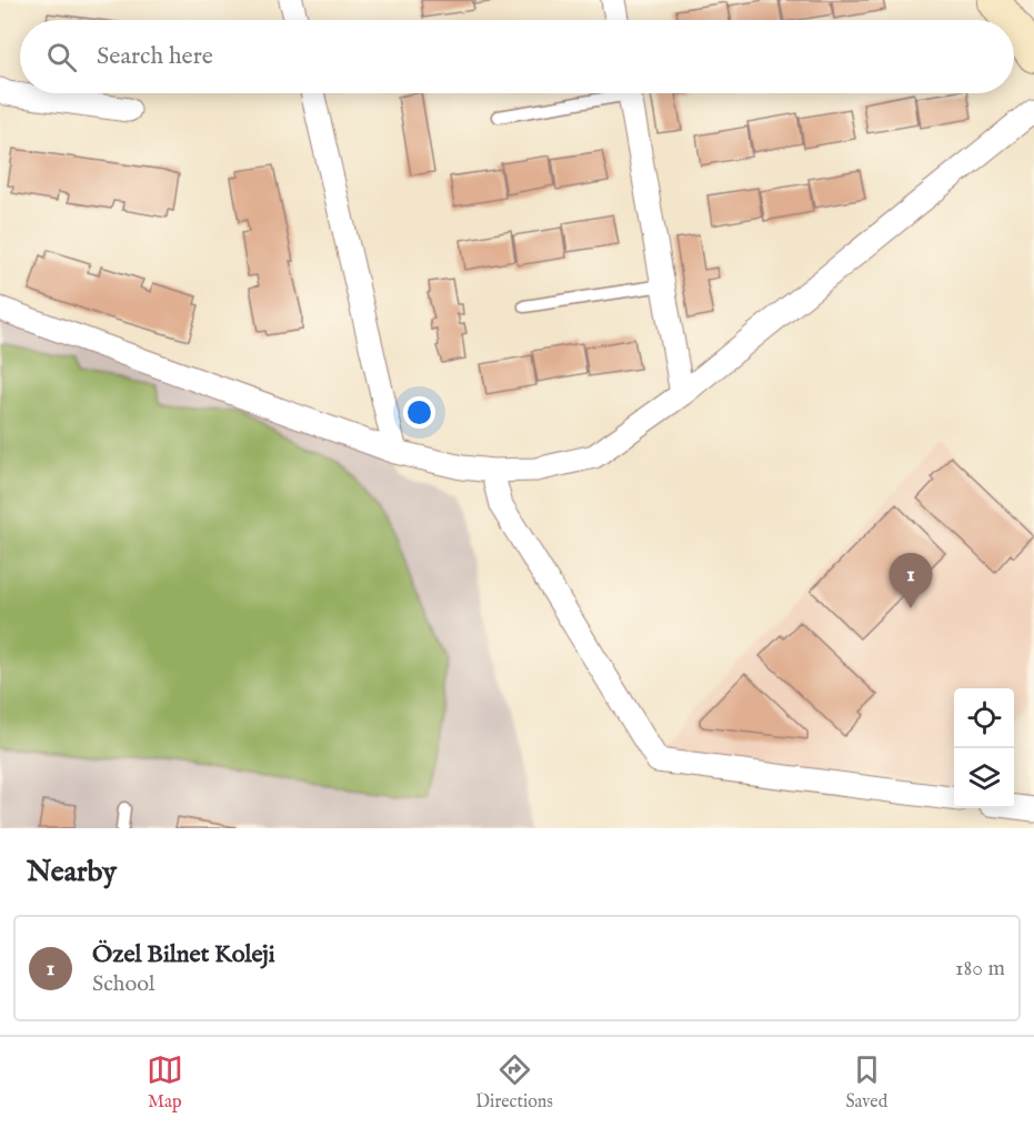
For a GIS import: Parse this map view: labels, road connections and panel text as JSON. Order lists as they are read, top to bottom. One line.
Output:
{"page":{"search":"Search here","pins":"1","heading":"Nearby","list":[{"mark":"1","name":"Özel Bilnet Koleji","note":"School","value":"180 m"}],"nav":["Map","Directions","Saved"]}}
